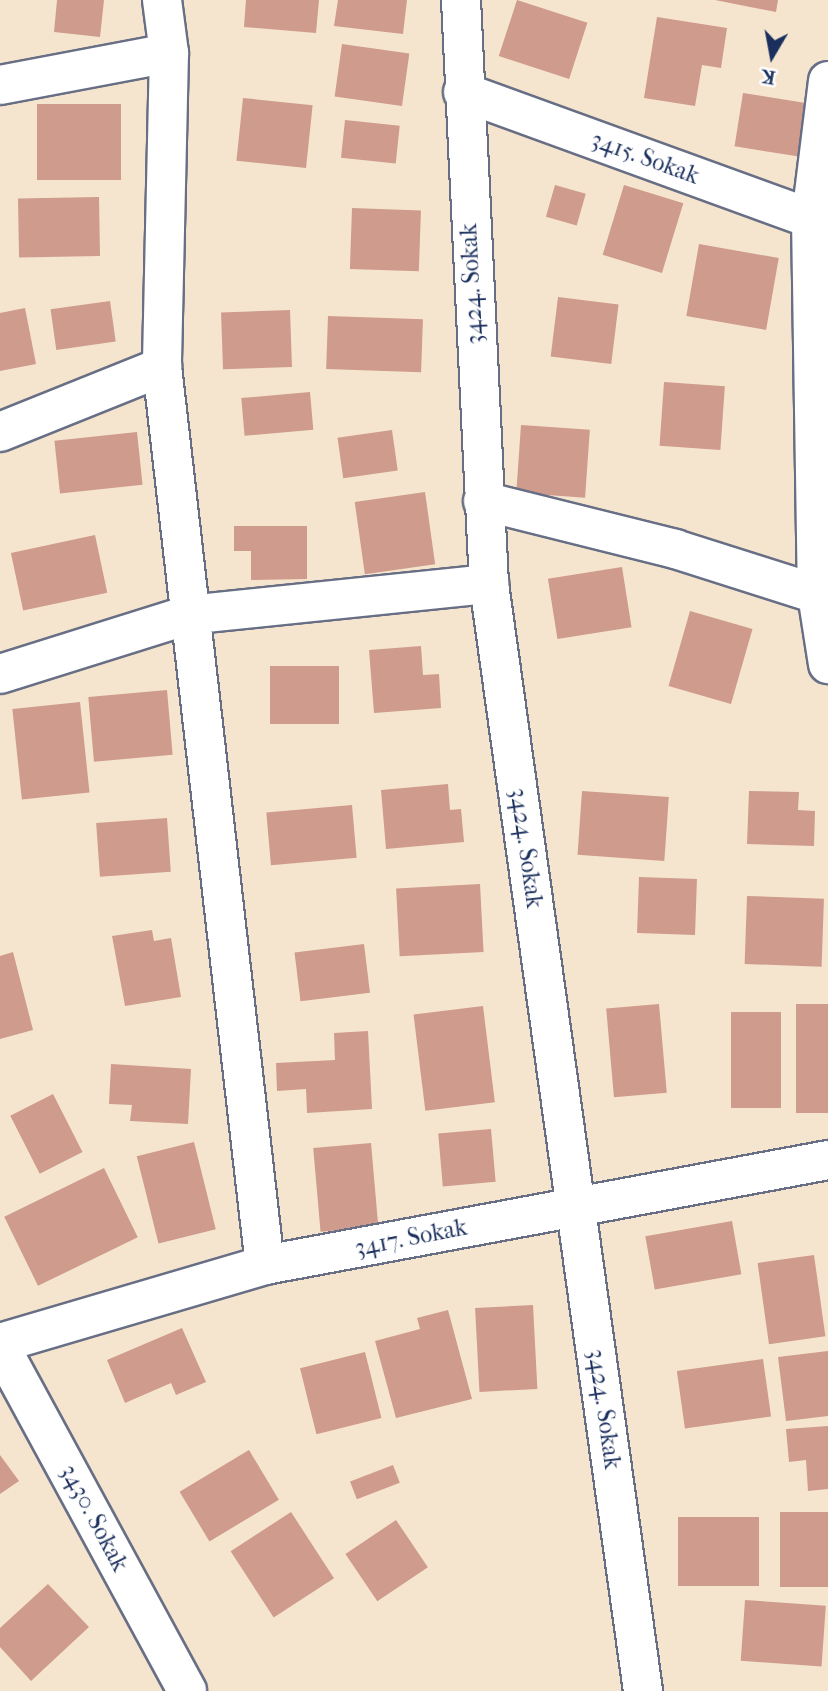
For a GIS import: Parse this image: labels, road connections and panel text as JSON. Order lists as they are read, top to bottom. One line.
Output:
{"streets":{"street":["3415. Sokak","3424. Sokak","3417. Sokak","3430. Sokak"]},"crossings":[["3415. Sokak","3424. Sokak"],["3424. Sokak","3417. Sokak"],["3417. Sokak","3430. Sokak"]],"north":"bottom"}
